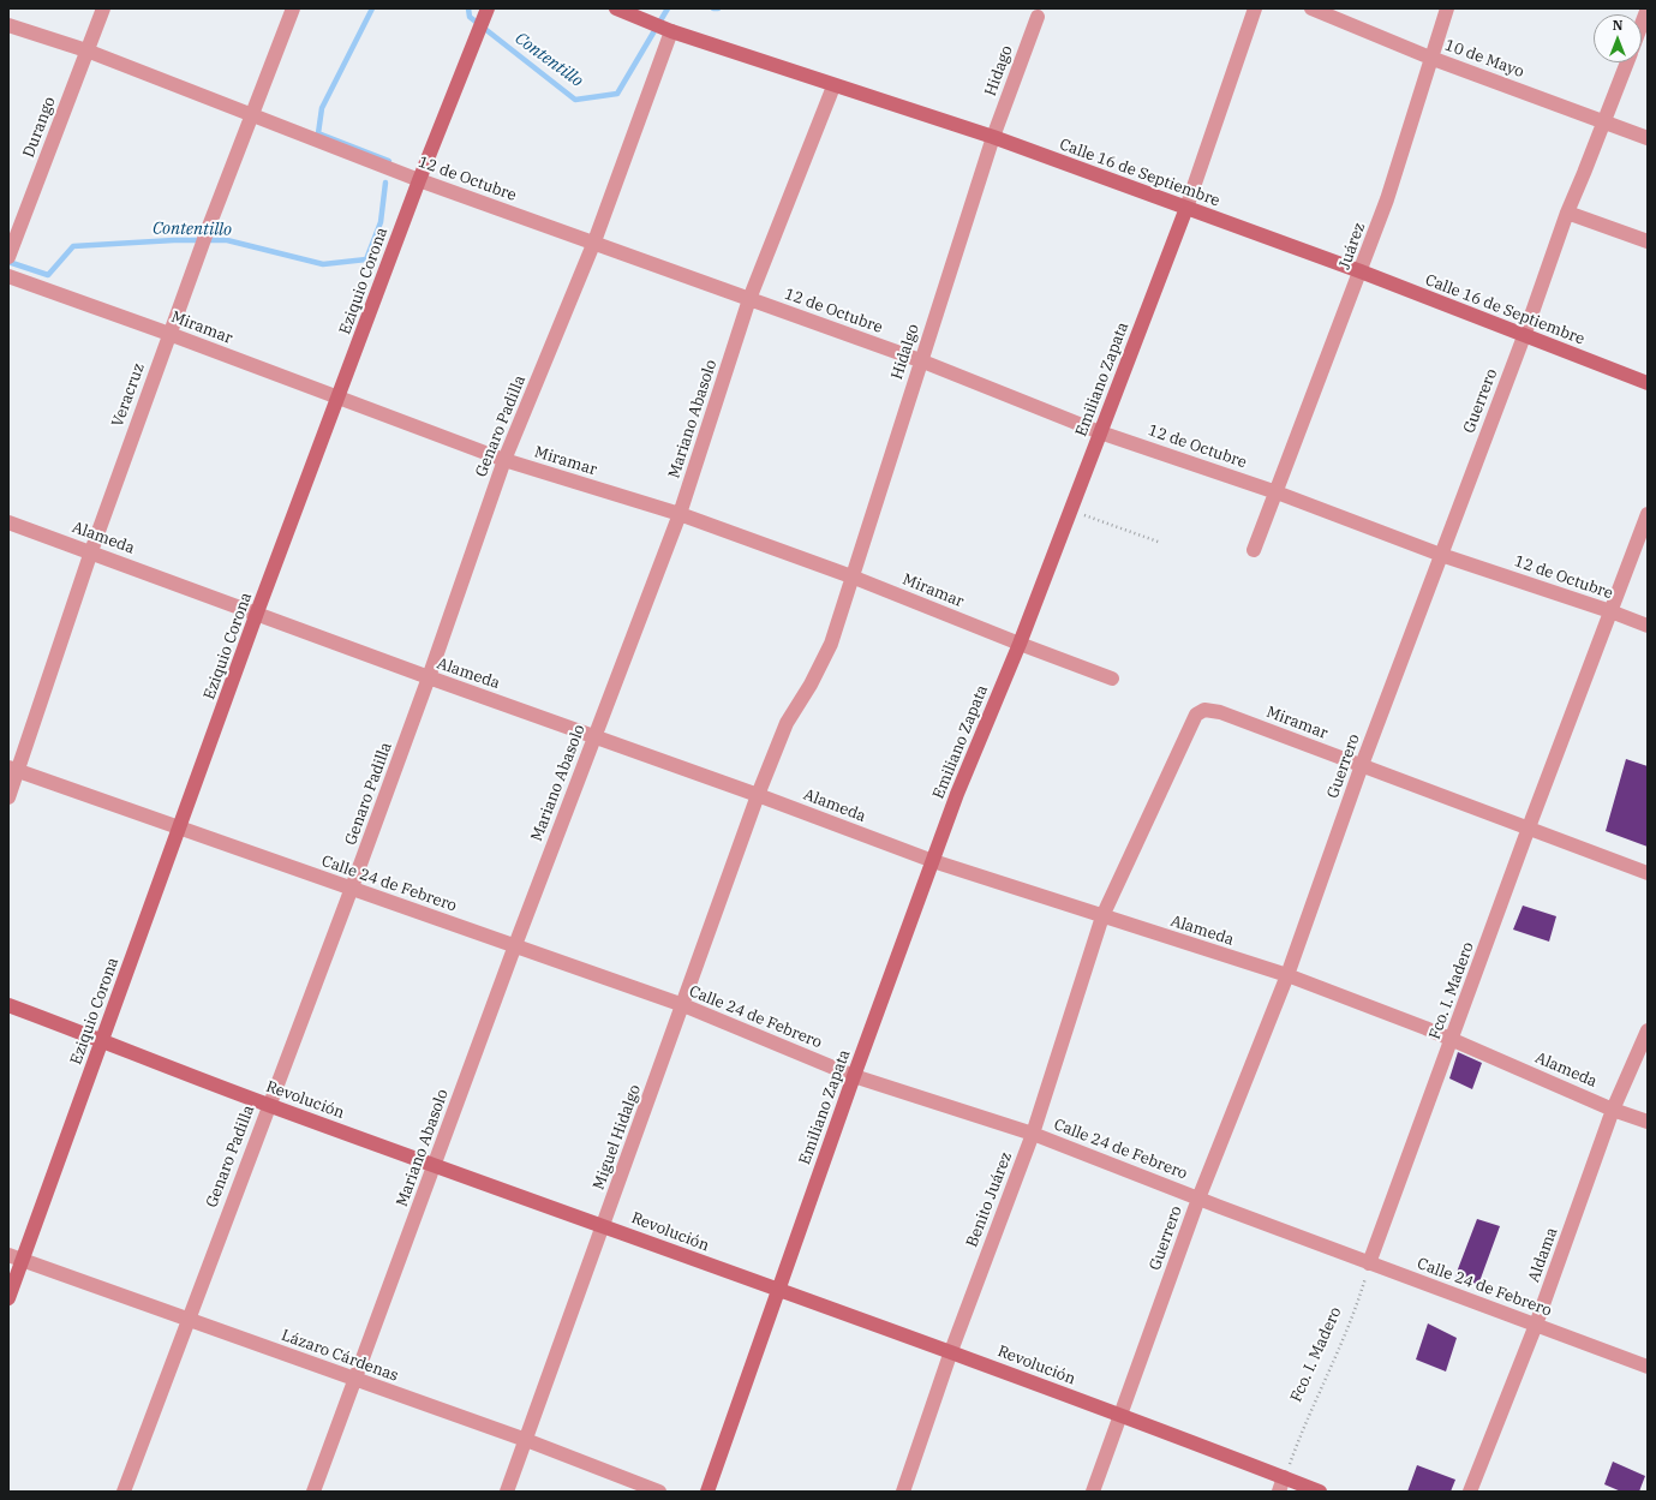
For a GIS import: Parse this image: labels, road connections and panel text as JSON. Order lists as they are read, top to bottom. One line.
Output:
{"streets":{"street":["10 de Mayo","Hidago","Durango","Calle 16 de Septiembre","12 de Octubre","Juárez","Eziquio Corona","Miramar","Hidalgo","Emiliano Zapata","Veracruz","Guerrero","Mariano Abasolo","Genaro Padilla","Alameda","Calle 24 de Febrero","Fco. I. Madero","Revolución","Miguel Hidalgo","Benito Juárez","Aldama","Lázaro Cárdenas"]},"crossings":[["10 de Mayo","Juárez"],["10 de Mayo","Guerrero"],["Hidago","Calle 16 de Septiembre"],["Hidago","Hidalgo"],["Durango","12 de Octubre"],["Calle 16 de Septiembre","Juárez"],["Calle 16 de Septiembre","Hidalgo"],["Calle 16 de Septiembre","Emiliano Zapata"],["Calle 16 de Septiembre","Guerrero"],["Calle 16 de Septiembre","Mariano Abasolo"],["Calle 16 de Septiembre","Genaro Padilla"],["12 de Octubre","Juárez"],["12 de Octubre","Eziquio Corona"],["12 de Octubre","Hidalgo"],["12 de Octubre","Emiliano Zapata"],["12 de Octubre","Veracruz"],["12 de Octubre","Guerrero"],["12 de Octubre","Mariano Abasolo"],["12 de Octubre","Genaro Padilla"],["12 de Octubre","Fco. I. Madero"],["Eziquio Corona","Miramar"],["Eziquio Corona","Alameda"],["Eziquio Corona","Calle 24 de Febrero"],["Eziquio Corona","Revolución"],["Eziquio Corona","Lázaro Cárdenas"],["Miramar","Hidalgo"],["Miramar","Emiliano Zapata"],["Miramar","Veracruz"],["Miramar","Guerrero"],["Miramar","Mariano Abasolo"],["Miramar","Genaro Padilla"],["Miramar","Alameda"],["Miramar","Fco. I. Madero"],["Miramar","Benito Juárez"],["Hidalgo","Alameda"],["Hidalgo","Miguel Hidalgo"],["Emiliano Zapata","Alameda"],["Emiliano Zapata","Calle 24 de Febrero"],["Emiliano Zapata","Revolución"],["Veracruz","Alameda"],["Veracruz","Calle 24 de Febrero"],["Guerrero","Alameda"],["Guerrero","Calle 24 de Febrero"],["Guerrero","Revolución"],["Mariano Abasolo","Alameda"],["Mariano Abasolo","Calle 24 de Febrero"],["Mariano Abasolo","Revolución"],["Mariano Abasolo","Lázaro Cárdenas"],["Genaro Padilla","Alameda"],["Genaro Padilla","Calle 24 de Febrero"],["Genaro Padilla","Revolución"],["Genaro Padilla","Lázaro Cárdenas"],["Alameda","Fco. I. Madero"],["Alameda","Miguel Hidalgo"],["Alameda","Benito Juárez"],["Alameda","Aldama"],["Calle 24 de Febrero","Fco. I. Madero"],["Calle 24 de Febrero","Miguel Hidalgo"],["Calle 24 de Febrero","Benito Juárez"],["Calle 24 de Febrero","Aldama"],["Fco. I. Madero","Revolución"],["Revolución","Miguel Hidalgo"],["Revolución","Benito Juárez"],["Miguel Hidalgo","Lázaro Cárdenas"]],"water":["Contentillo"],"north":"top"}
